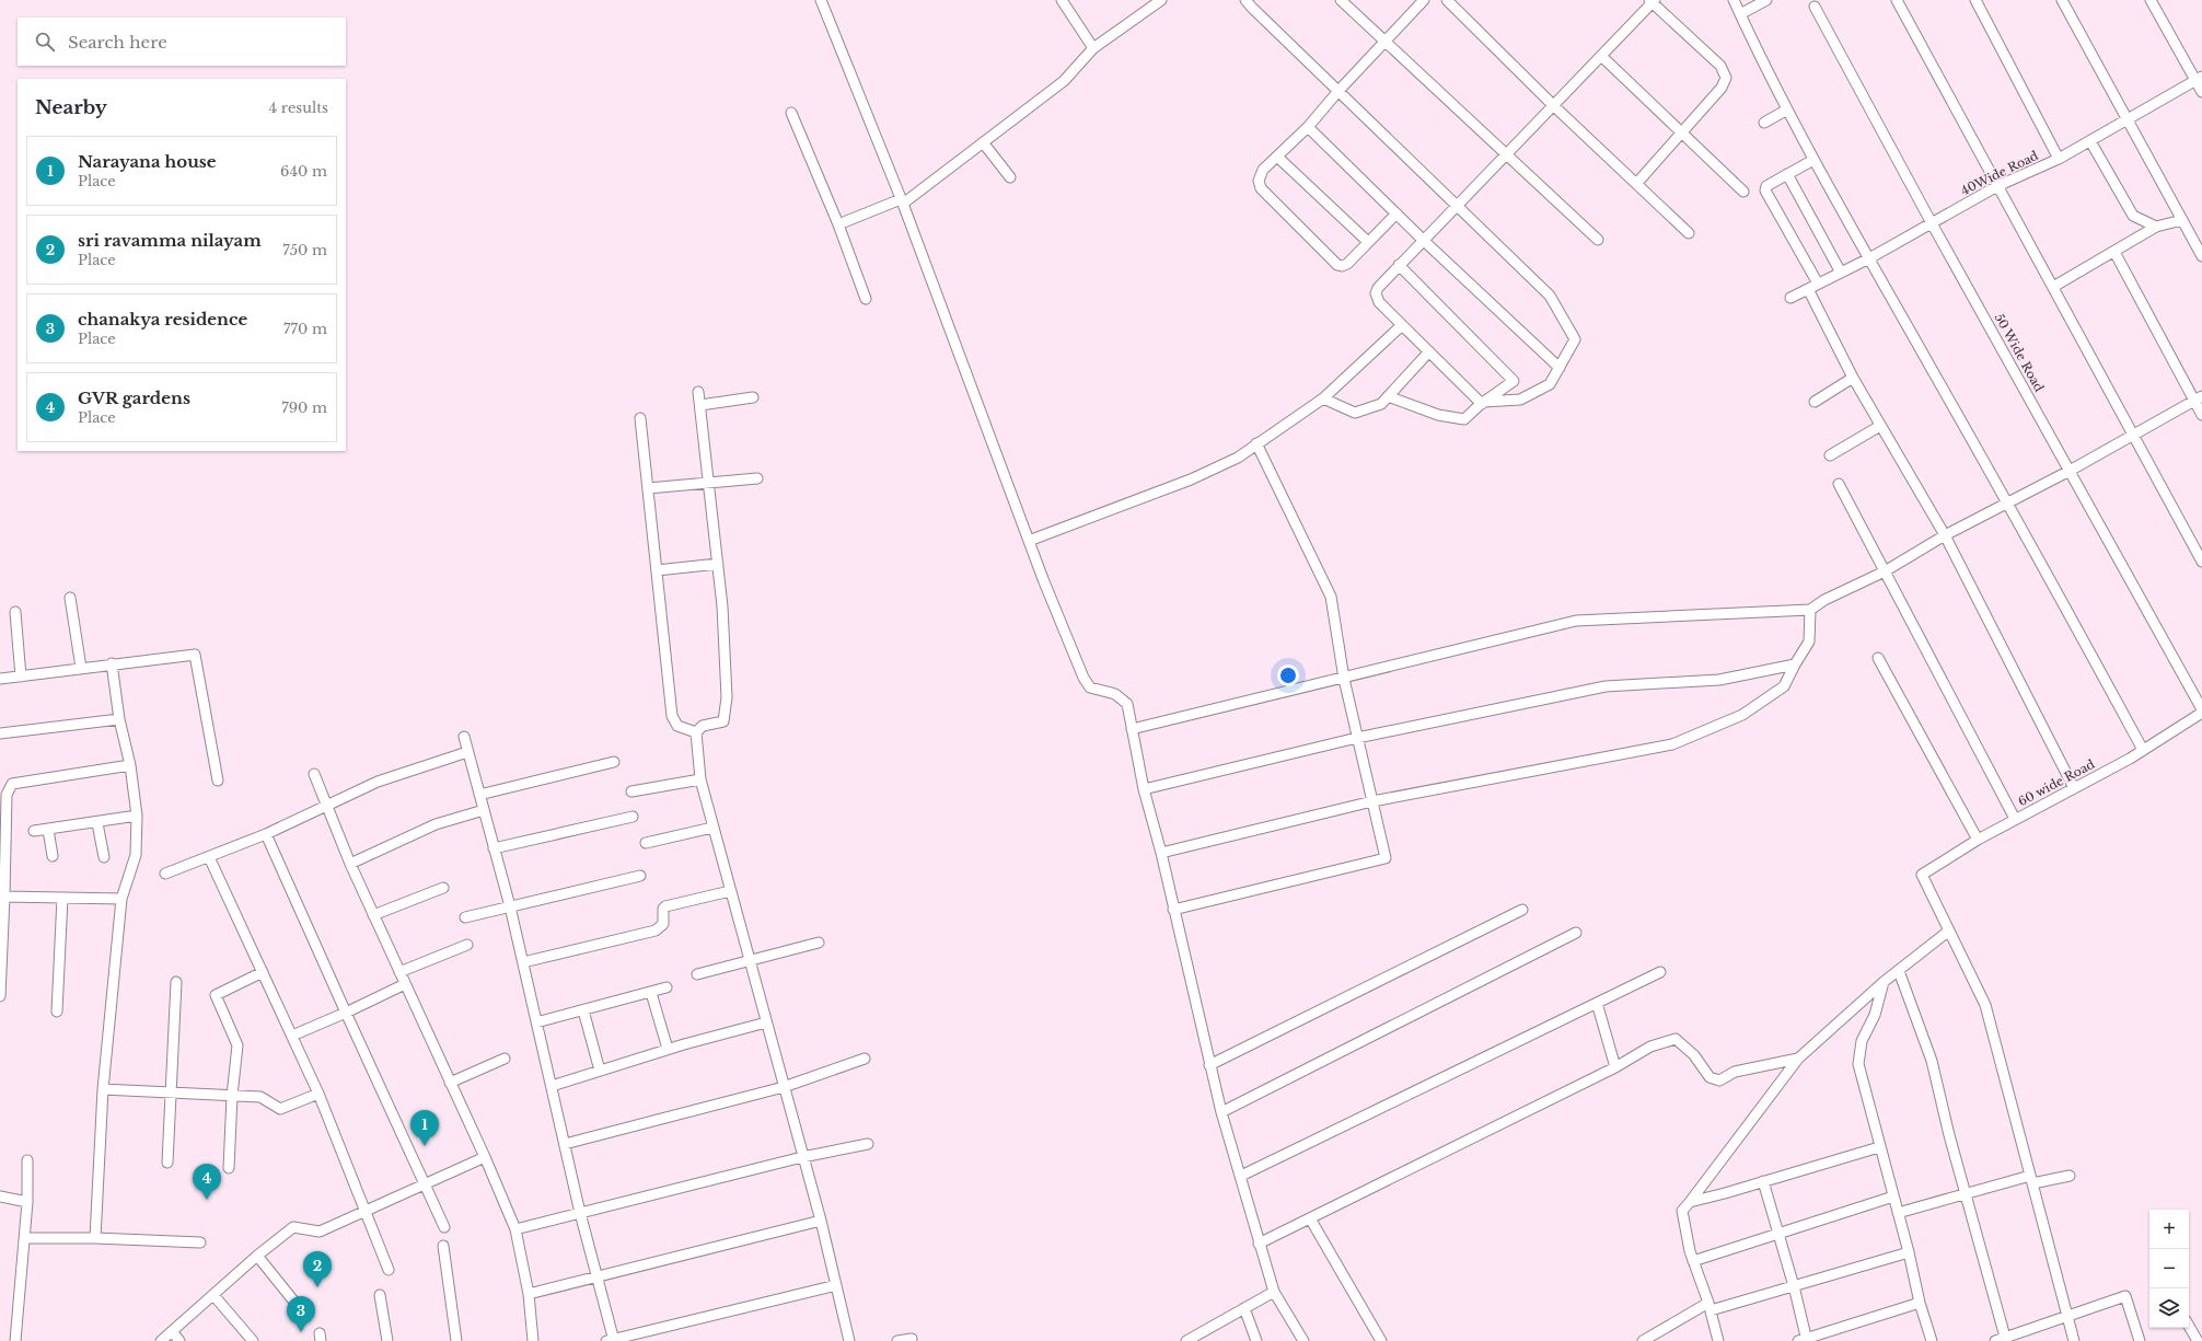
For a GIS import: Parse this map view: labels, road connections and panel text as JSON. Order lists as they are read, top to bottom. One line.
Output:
{"streets":{"street":["40Wide Road","50 Wide Road","60 wide Road"]},"crossings":[["40Wide Road","50 Wide Road"],["50 Wide Road","60 wide Road"]],"page":{"search":"Search here","heading":["Nearby","4 results"],"list":[{"mark":"1","name":"Narayana house","note":"Place","value":"640 m"},{"mark":"2","name":"sri ravamma nilayam","note":"Place","value":"750 m"},{"mark":"3","name":"chanakya residence","note":"Place","value":"770 m"},{"mark":"4","name":"GVR gardens","note":"Place","value":"790 m"}],"pins":["1","4","2","3"],"map_buttons":["+","−"]}}
